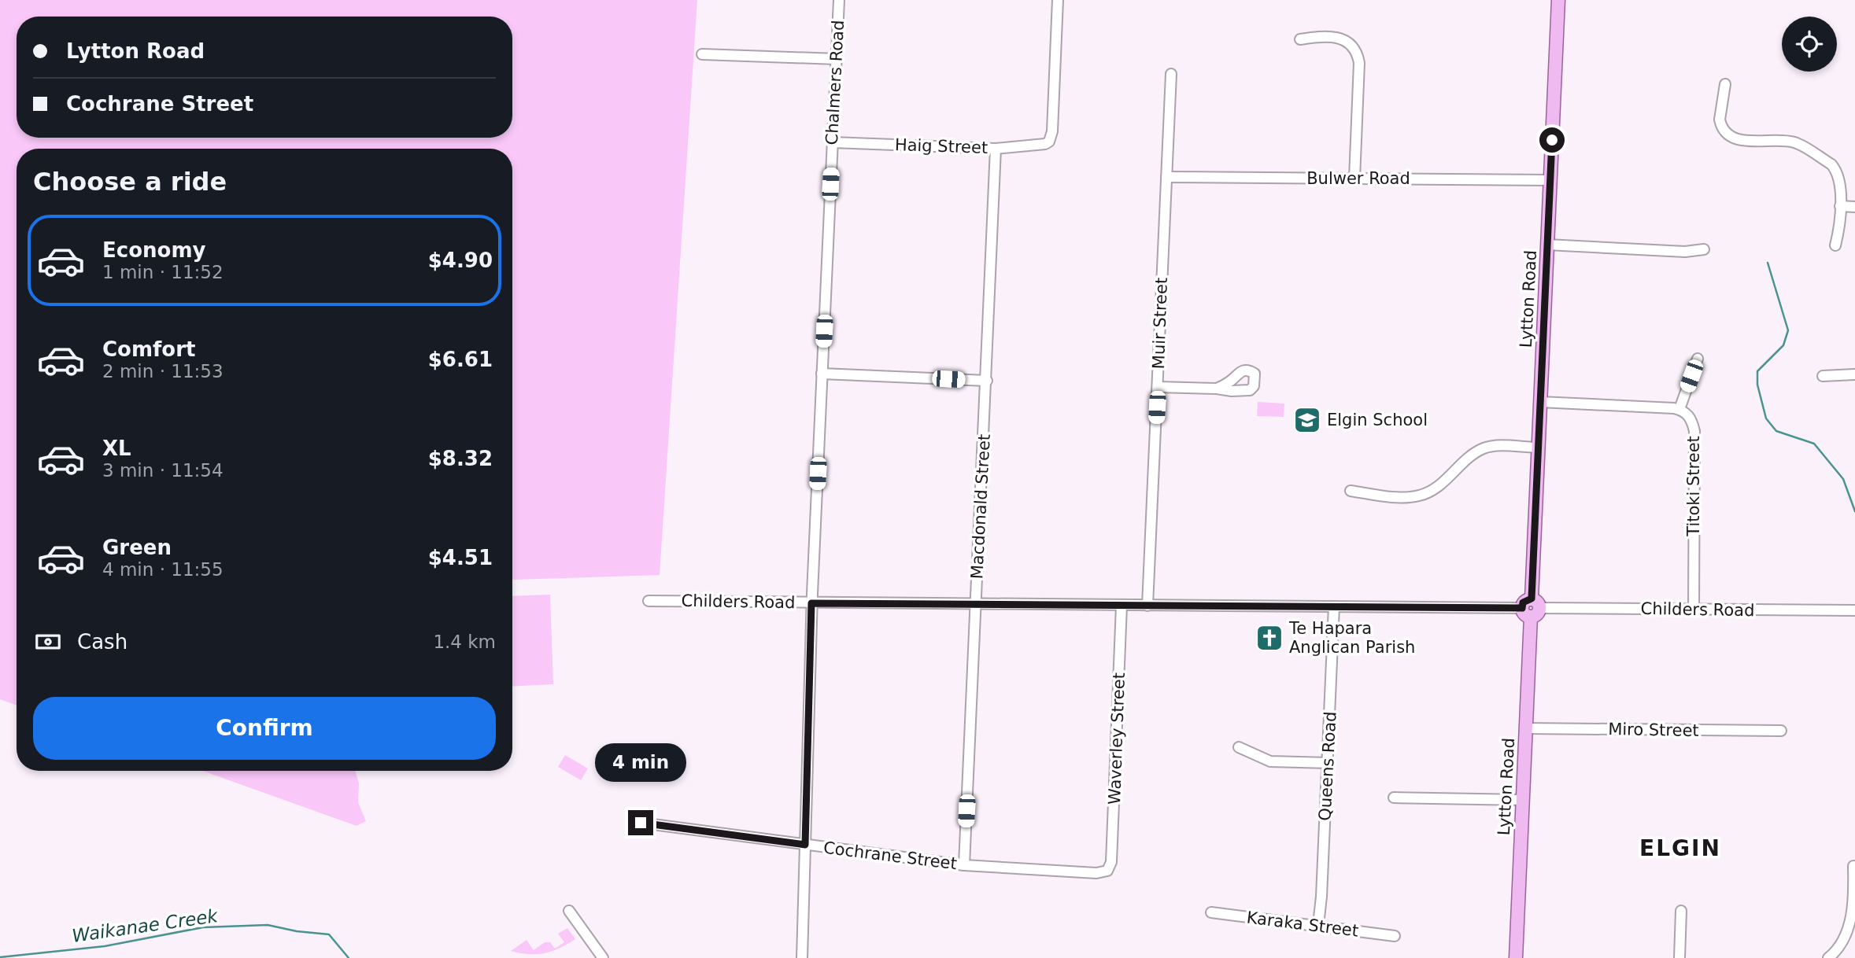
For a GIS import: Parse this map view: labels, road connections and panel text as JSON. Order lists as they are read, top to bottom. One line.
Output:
{"streets":{"main road":["Lytton Road"],"street":["Chalmers Road","Haig Street","Bulwer Road","Muir Street","Titoki Street","Macdonald Street","Childers Road","Miro Street","Waverley Street","Queens Road","Cochrane Street","Karaka Street"]},"crossings":[["Chalmers Road","Haig Street"],["Chalmers Road","Childers Road"],["Chalmers Road","Cochrane Street"],["Haig Street","Macdonald Street"],["Bulwer Road","Lytton Road"],["Bulwer Road","Muir Street"],["Lytton Road","Childers Road"],["Lytton Road","Miro Street"],["Muir Street","Childers Road"],["Titoki Street","Childers Road"],["Macdonald Street","Childers Road"],["Macdonald Street","Cochrane Street"],["Childers Road","Waverley Street"],["Childers Road","Queens Road"],["Waverley Street","Cochrane Street"],["Queens Road","Karaka Street"]],"districts":["ELGIN"],"water":["Waikanae Creek"],"places":{"school or university":["Elgin School"],"church":["Te Hapara Anglican Parish"]},"page":{"banner":["Lytton Road","Cochrane Street"],"heading":"Choose a ride","list":[{"name":"Economy","note":"1 min · 11:52","value":"$4.90"},{"name":"Comfort","note":"2 min · 11:53","value":"$6.61"},{"name":"XL","note":"3 min · 11:54","value":"$8.32"},{"name":"Green","note":"4 min · 11:55","value":"$4.51"}],"pay":["Cash","1.4 km"],"buttons":"Confirm","bubble":"4 min"}}
